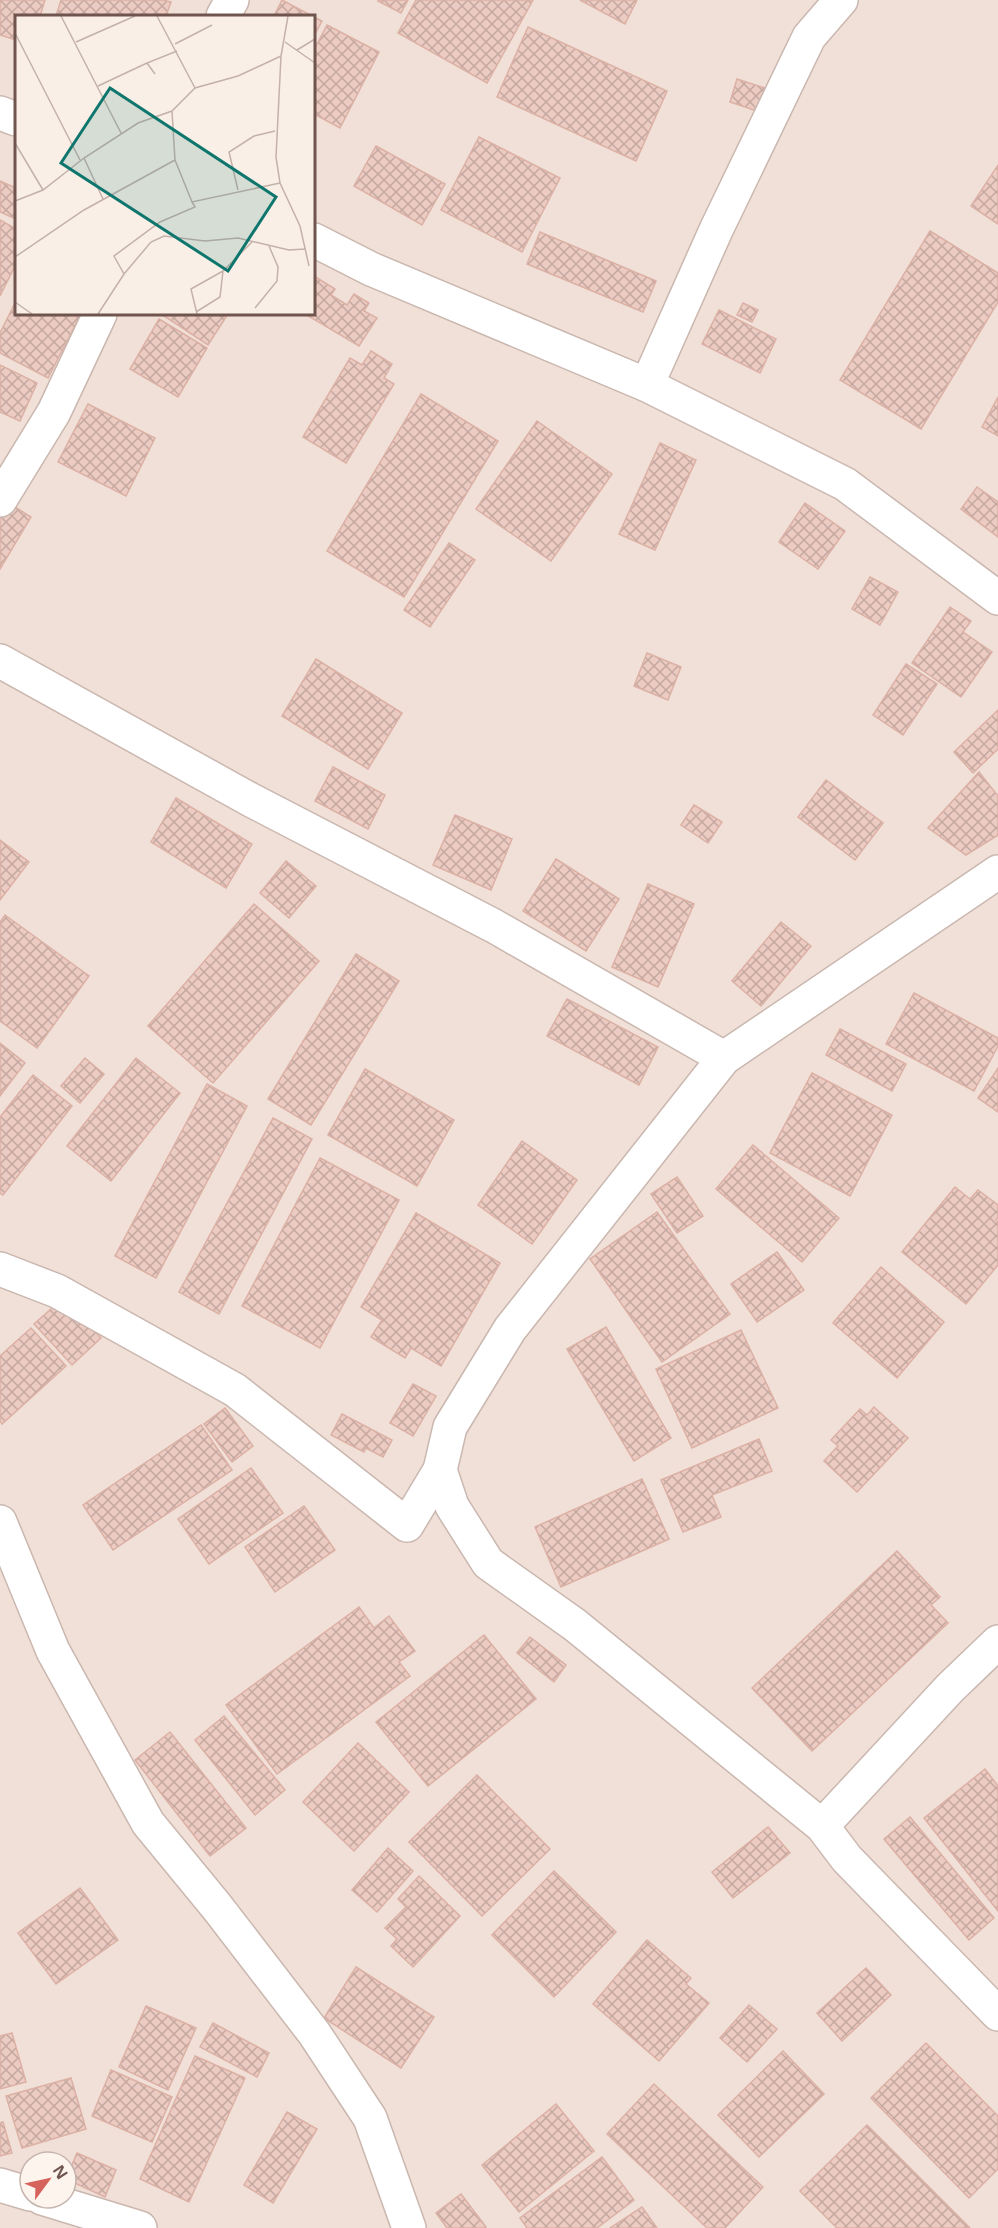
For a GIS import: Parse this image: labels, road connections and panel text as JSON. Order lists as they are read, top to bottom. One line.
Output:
{"north":"top right"}
